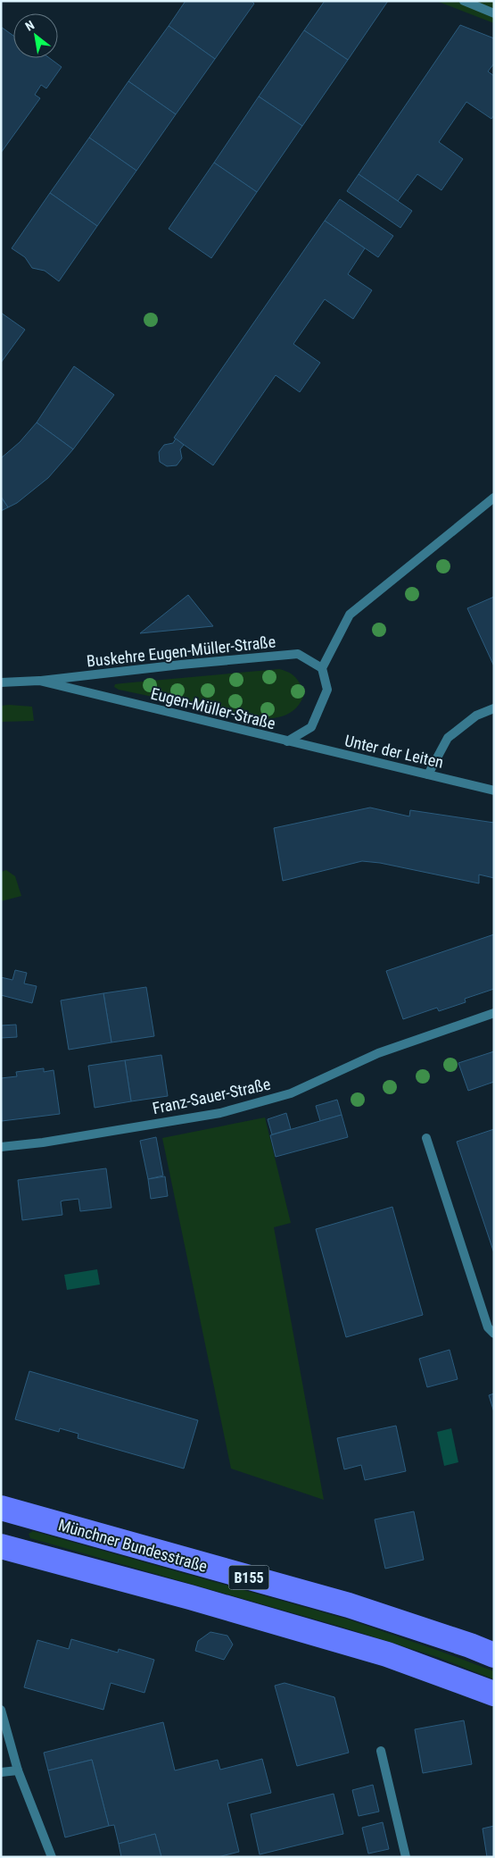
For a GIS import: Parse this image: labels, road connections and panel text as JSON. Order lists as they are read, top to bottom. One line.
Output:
{"streets":{"main road":["Münchner Bundesstraße","B155"],"street":["Buskehre Eugen-Müller-Straße","Eugen-Müller-Straße","Unter der Leiten","Franz-Sauer-Straße"]},"crossings":[["Buskehre Eugen-Müller-Straße","Eugen-Müller-Straße"],["Eugen-Müller-Straße","Unter der Leiten"]],"north":"top left"}
